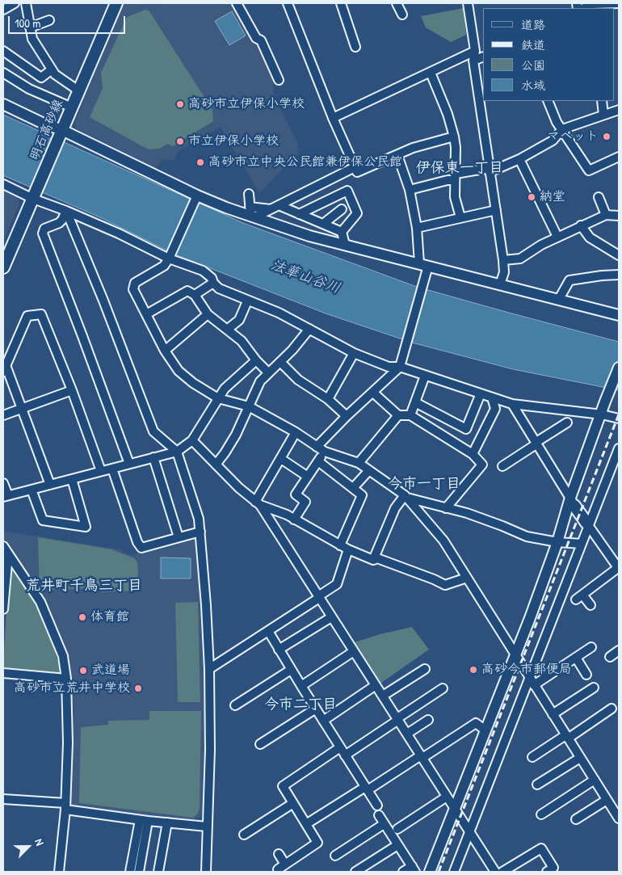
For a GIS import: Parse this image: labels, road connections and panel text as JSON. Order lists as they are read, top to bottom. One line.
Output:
{"streets":{"main road":["明石高砂線"]},"districts":["伊保東一丁目","今市一丁目","荒井町千鳥三丁目","今市二丁目"],"water":["法華山谷川"],"places":["高砂市立伊保小学校","マペット","市立伊保小学校","高砂市立中央公民館兼伊保公民館","納堂","体育館","高砂今市郵便局","武道場","高砂市立荒井中学校"],"legend":["道路","鉄道","公園","水域"],"scale_bar":"100 m","north":"top right"}
